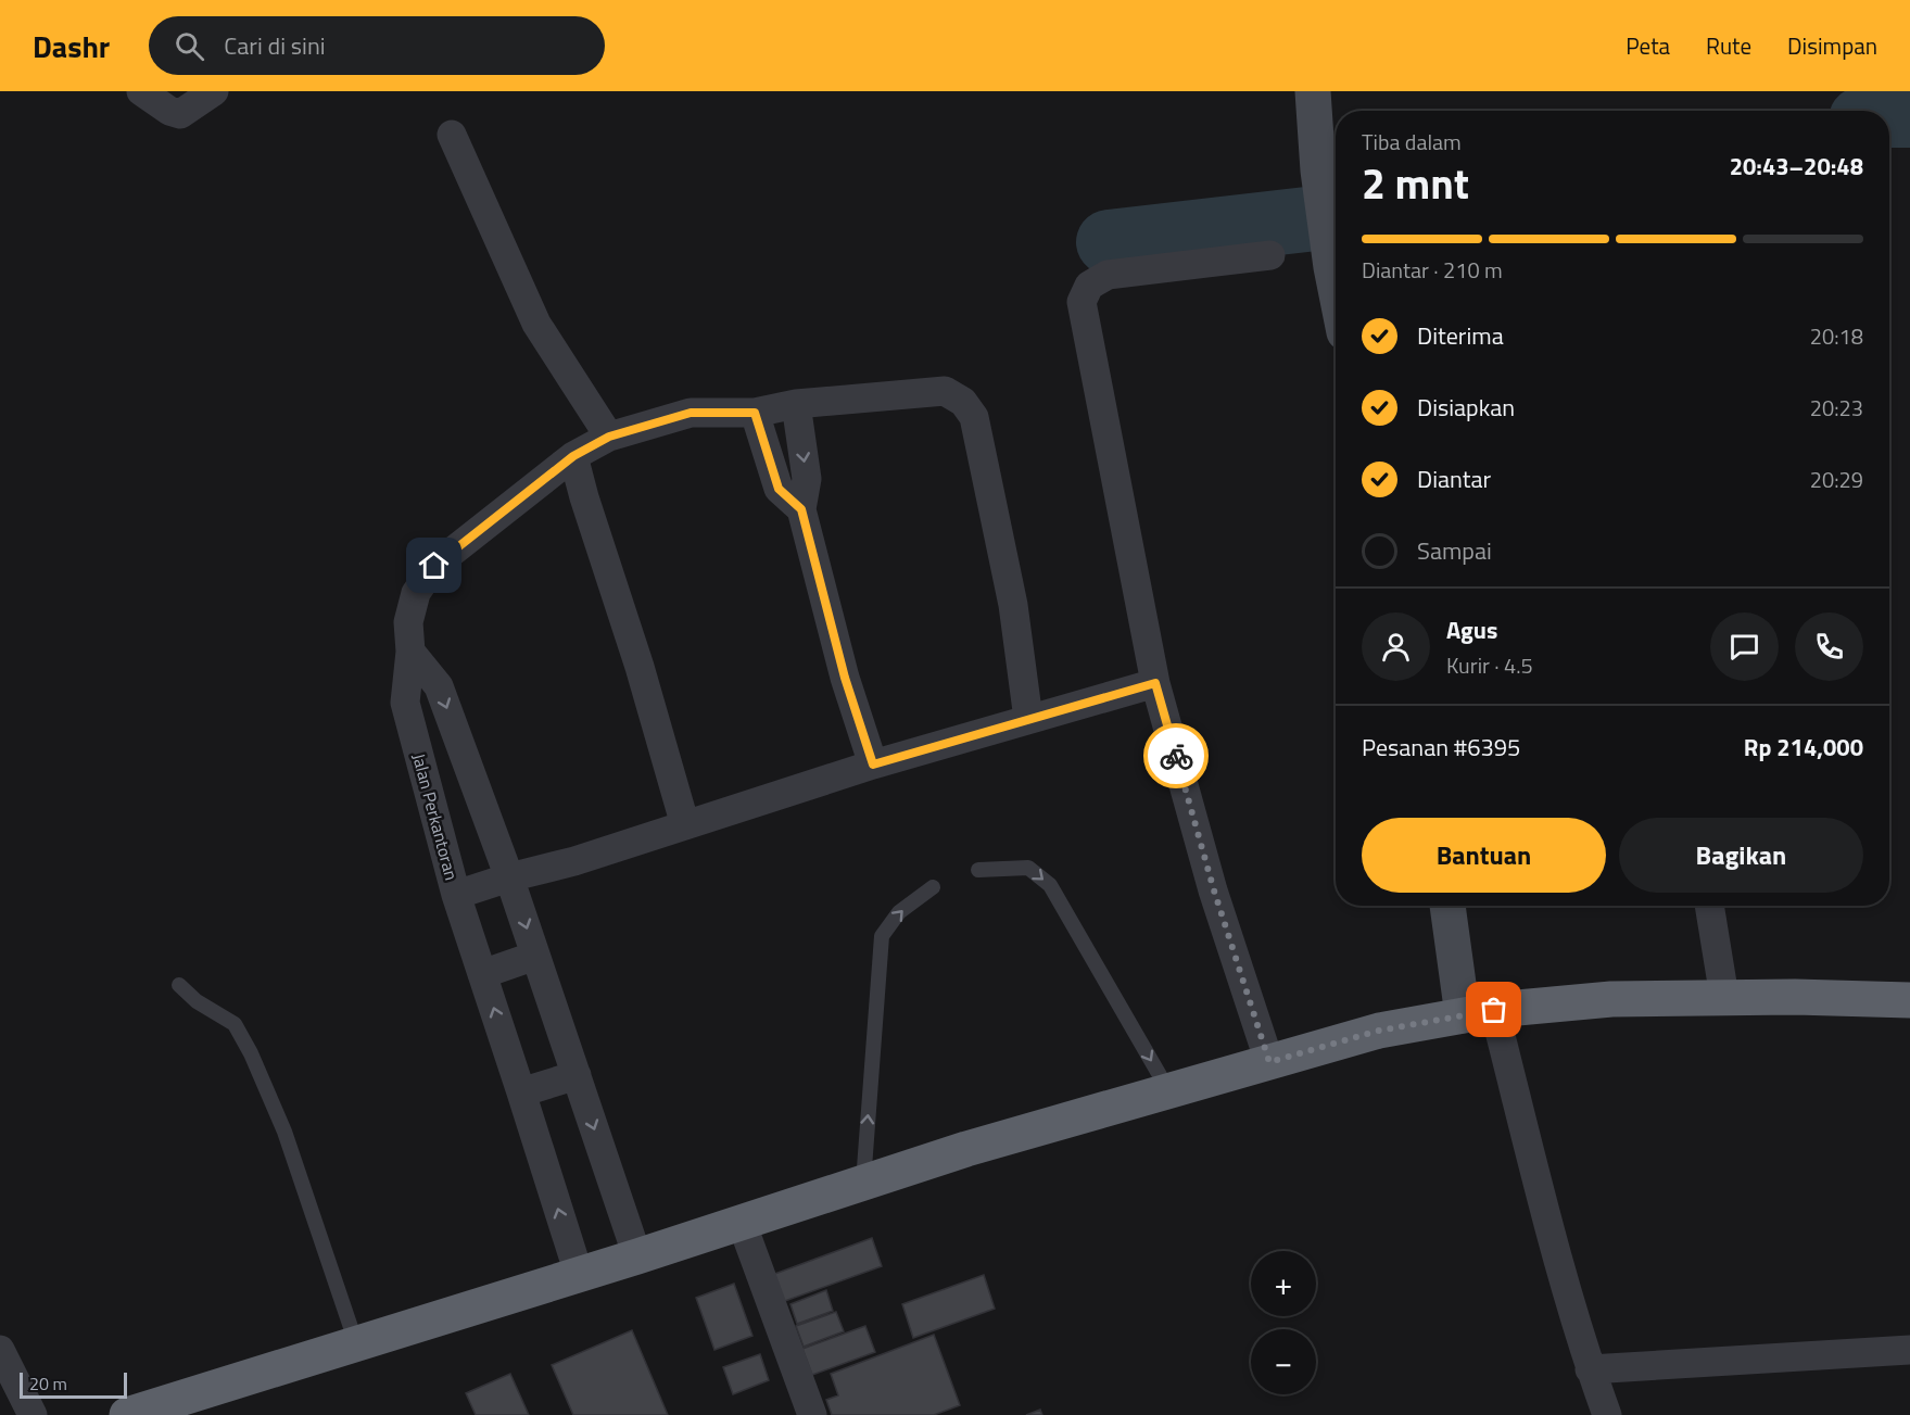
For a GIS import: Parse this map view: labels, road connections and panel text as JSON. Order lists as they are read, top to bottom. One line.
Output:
{"streets":{"street":["Jalan Perkantoran"]},"scale_bar":"20 m","page":{"header":"Dashr","search":"Cari di sini","nav":["Peta","Rute","Disimpan"],"heading":["2 mnt","Tiba dalam","20:43–20:48"],"panel":["Agus","Kurir · 4.5","Pesanan #6395","Rp 214,000"],"bar":"Diantar · 210 m","list":[["Diterima","20:18"],["Disiapkan","20:23"],["Diantar","20:29"],"Sampai"],"buttons":["Bantuan","Bagikan"],"map_buttons":["+","−"],"scale":"20 m"}}
